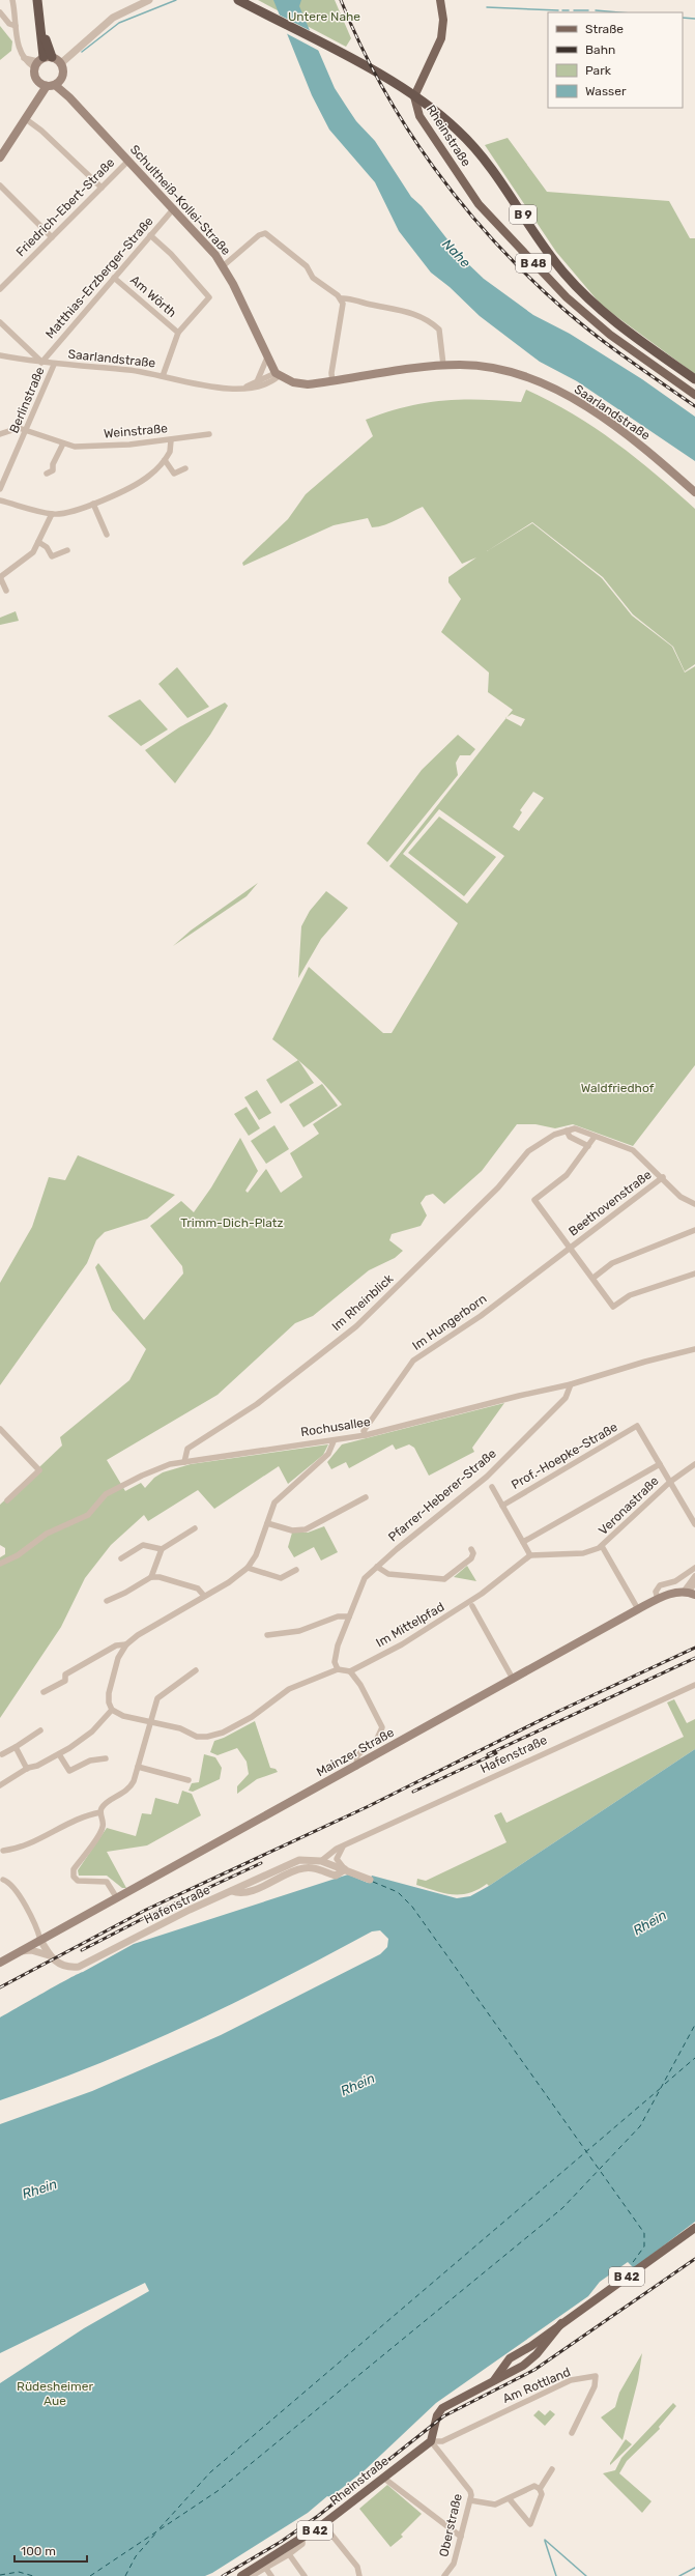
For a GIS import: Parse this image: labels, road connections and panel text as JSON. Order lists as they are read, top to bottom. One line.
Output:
{"streets":{"highway":["B 9"],"main road":["Rheinstraße","Schultheiß-Kollei-Straße","B 48","Saarlandstraße","Mainzer Straße","B 42"],"street":["Friedrich-Ebert-Straße","Matthias-Erzberger-Straße","Am Wörth","Berlinstraße","Weinstraße","Beethovenstraße","Im Rheinblick","Im Hungerborn","Rochusallee","Prof.-Hoepke-Straße","Pfarrer-Heberer-Straße","Veronastraße","Im Mittelpfad","Hafenstraße","Am Rottland","Oberstraße"]},"crossings":[["Rheinstraße","B 42"],["Rheinstraße","Am Rottland"],["Rheinstraße","Oberstraße"],["Schultheiß-Kollei-Straße","Friedrich-Ebert-Straße"],["Schultheiß-Kollei-Straße","Matthias-Erzberger-Straße"],["Schultheiß-Kollei-Straße","Saarlandstraße"],["Matthias-Erzberger-Straße","Am Wörth"],["Matthias-Erzberger-Straße","Saarlandstraße"],["Saarlandstraße","Berlinstraße"],["Berlinstraße","Weinstraße"],["Beethovenstraße","Im Hungerborn"],["Im Rheinblick","Rochusallee"],["Im Hungerborn","Rochusallee"],["Rochusallee","Pfarrer-Heberer-Straße"],["Veronastraße","Im Mittelpfad"],["Mainzer Straße","Hafenstraße"],["B 42","Am Rottland"],["B 42","Oberstraße"],["Am Rottland","Oberstraße"]],"water":["Nahe","Rhein"],"parks":["Untere Nahe","Waldfriedhof","Trimm-Dich-Platz","Rüdesheimer Aue"],"legend":["Straße","Bahn","Park","Wasser"],"scale_bar":"100 m"}
